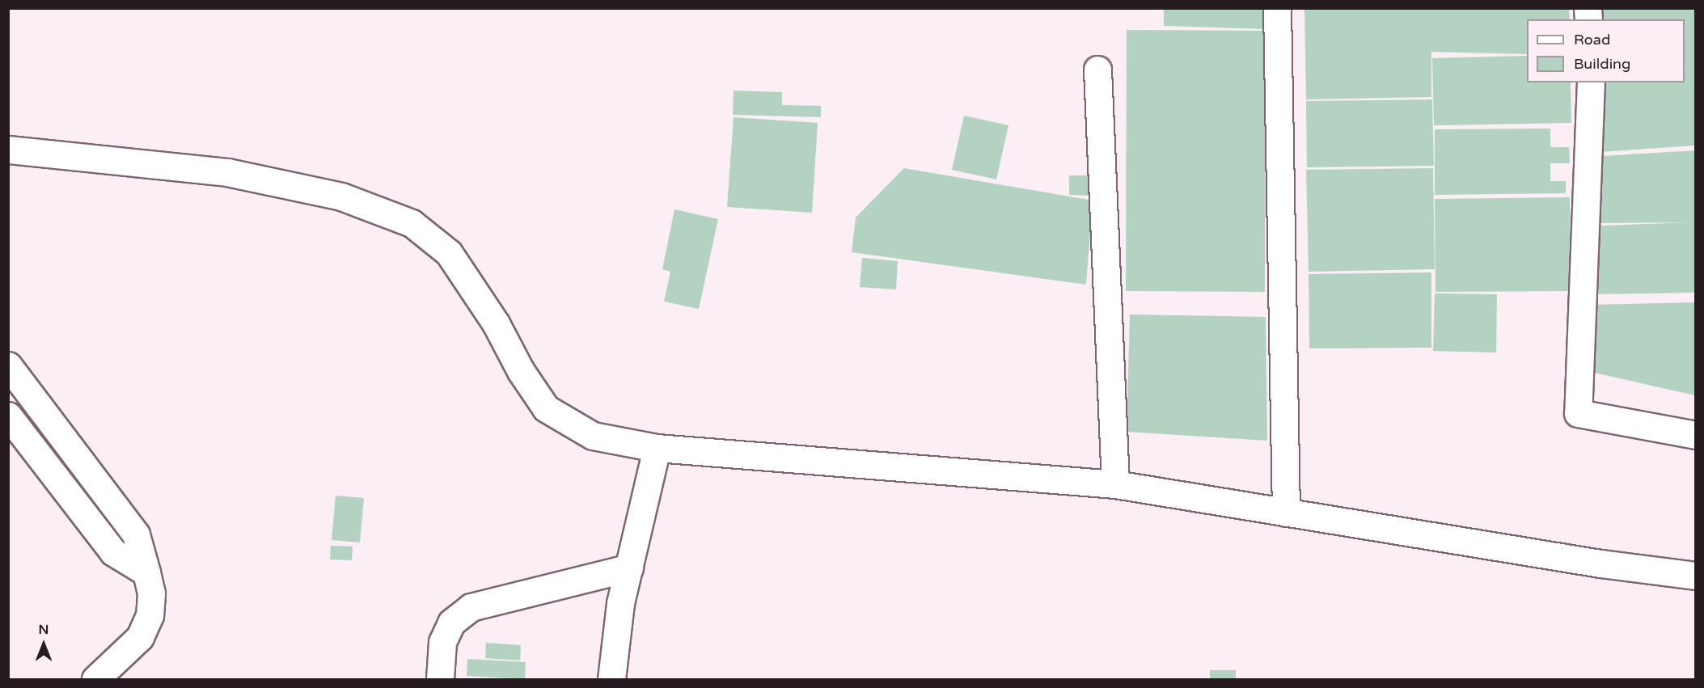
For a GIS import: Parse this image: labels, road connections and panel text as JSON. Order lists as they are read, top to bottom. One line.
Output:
{"legend":["Road","Building"],"north":"top"}
